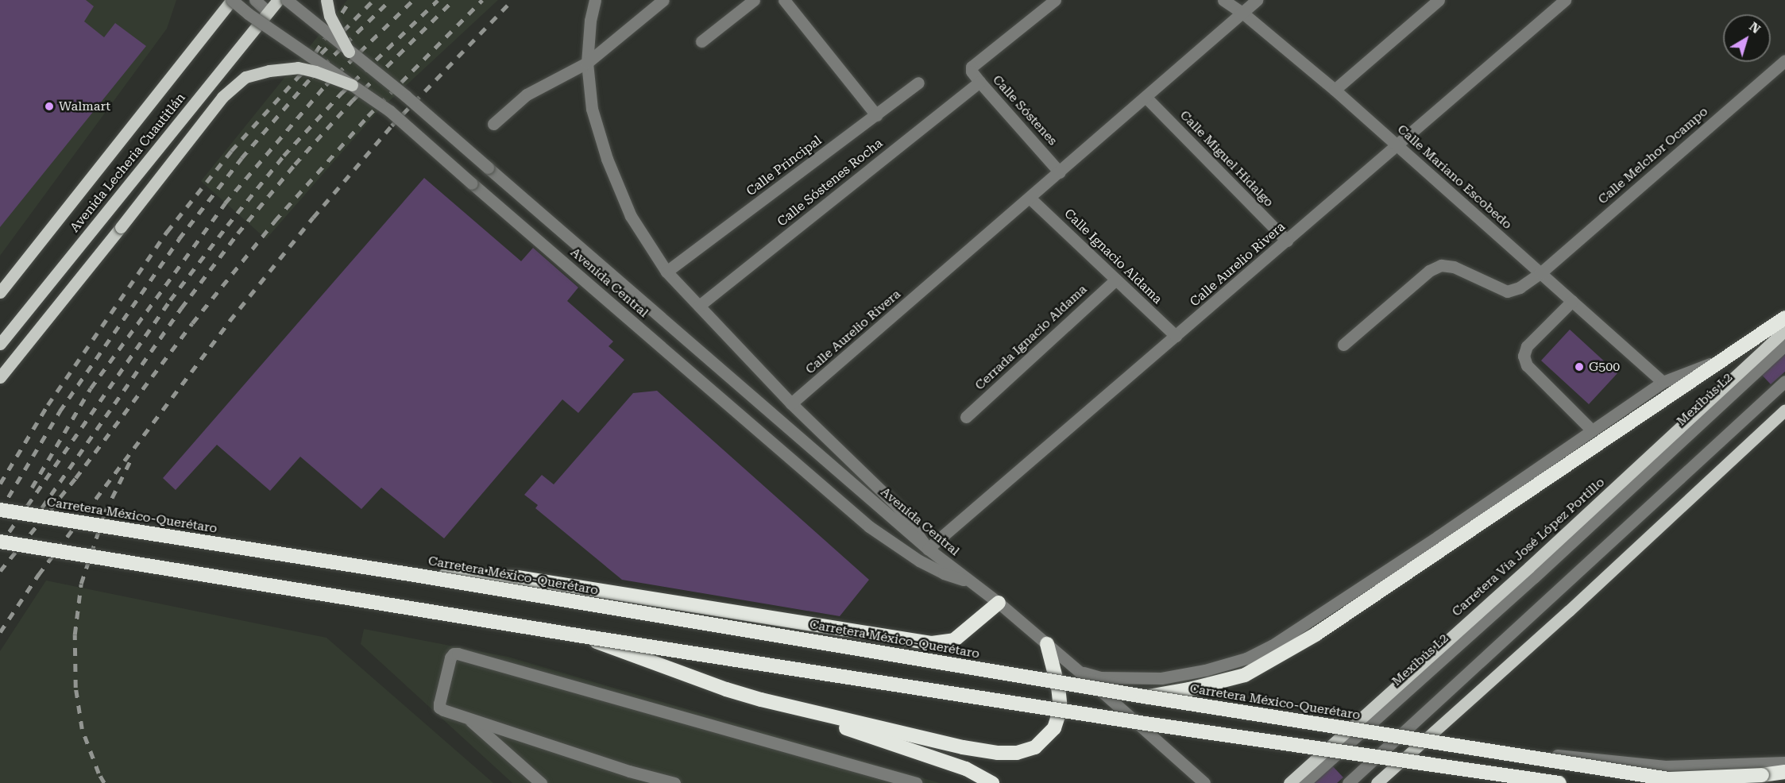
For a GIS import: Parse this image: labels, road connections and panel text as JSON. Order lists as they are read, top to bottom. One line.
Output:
{"streets":{"highway":["Carretera México-Querétaro"],"main road":["Avenida Lecheria Cuautitlán","Carretera Vía José López Portillo"],"street":["Calle Sóstenes","Calle Melchor Ocampo","Calle Miguel Hidalgo","Calle Principal","Calle Mariano Escobedo","Calle Sóstenes Rocha","Calle Ignacio Aldama","Calle Aurelio Rivera","Avenida Central","Cerrada Ignacio Aldama","Mexibús L2"]},"crossings":[["Calle Sóstenes","Calle Sóstenes Rocha"],["Calle Sóstenes","Calle Aurelio Rivera"],["Calle Melchor Ocampo","Calle Mariano Escobedo"],["Calle Miguel Hidalgo","Calle Aurelio Rivera"],["Avenida Lecheria Cuautitlán","Avenida Central"],["Calle Mariano Escobedo","Calle Aurelio Rivera"],["Calle Ignacio Aldama","Calle Aurelio Rivera"],["Calle Ignacio Aldama","Cerrada Ignacio Aldama"],["Calle Aurelio Rivera","Avenida Central"]],"places":["Walmart","G500"],"north":"top right"}
